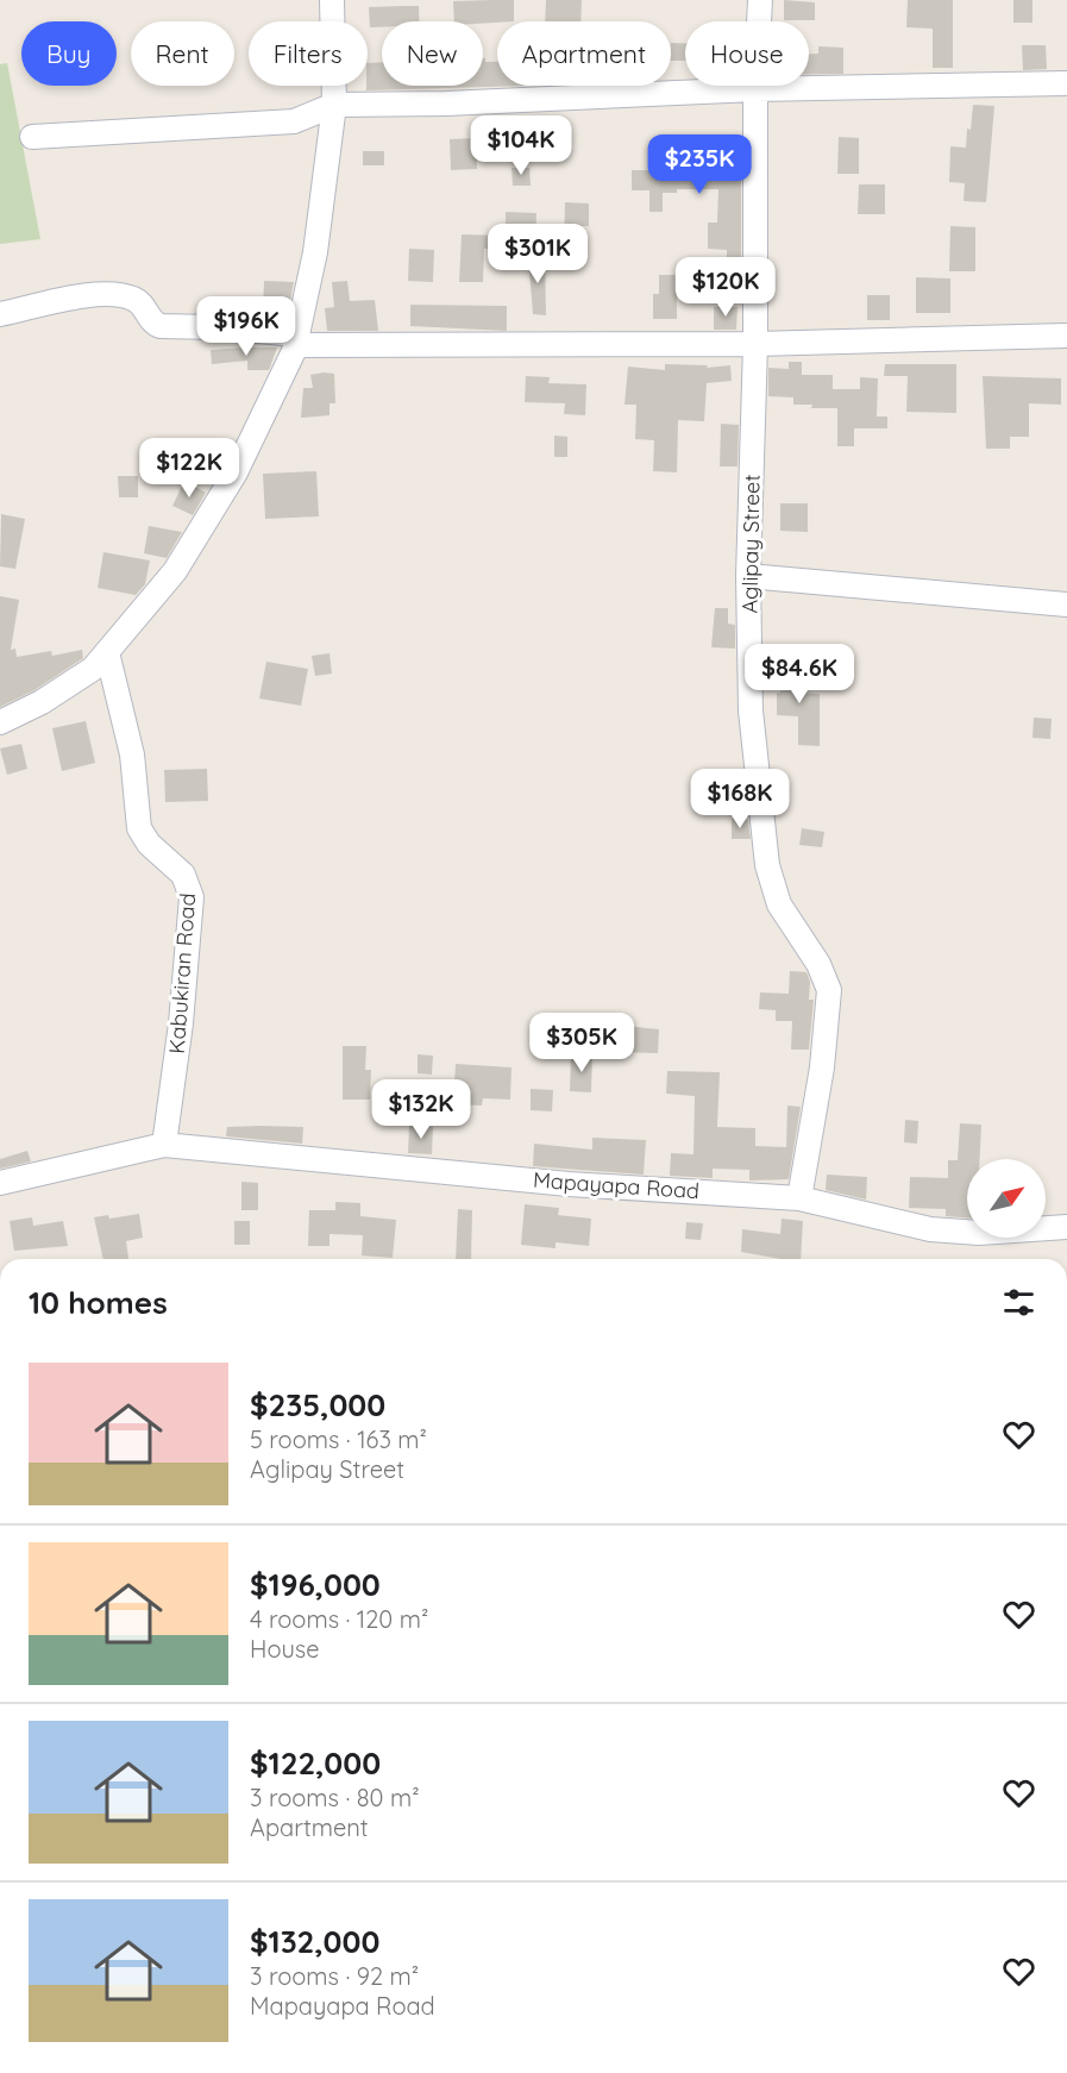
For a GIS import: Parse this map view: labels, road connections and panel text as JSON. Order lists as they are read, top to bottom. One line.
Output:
{"streets":{"street":["Aglipay Street","Kabukiran Road","Mapayapa Road"]},"crossings":[["Aglipay Street","Mapayapa Road"],["Kabukiran Road","Mapayapa Road"]],"north":"top right","page":{"chip":["Buy","Rent","Filters","New","Apartment","House"],"price":["$104K","$235K","$301K","$120K","$196K","$122K","$84.6K","$168K","$305K","$132K"],"heading":"10 homes","list":[{"name":"$235,000","note":"5 rooms · 163 m² · Aglipay Street"},{"name":"$196,000","note":"4 rooms · 120 m² · House"},{"name":"$122,000","note":"3 rooms · 80 m² · Apartment"},{"name":"$132,000","note":"3 rooms · 92 m² · Mapayapa Road"}]}}
